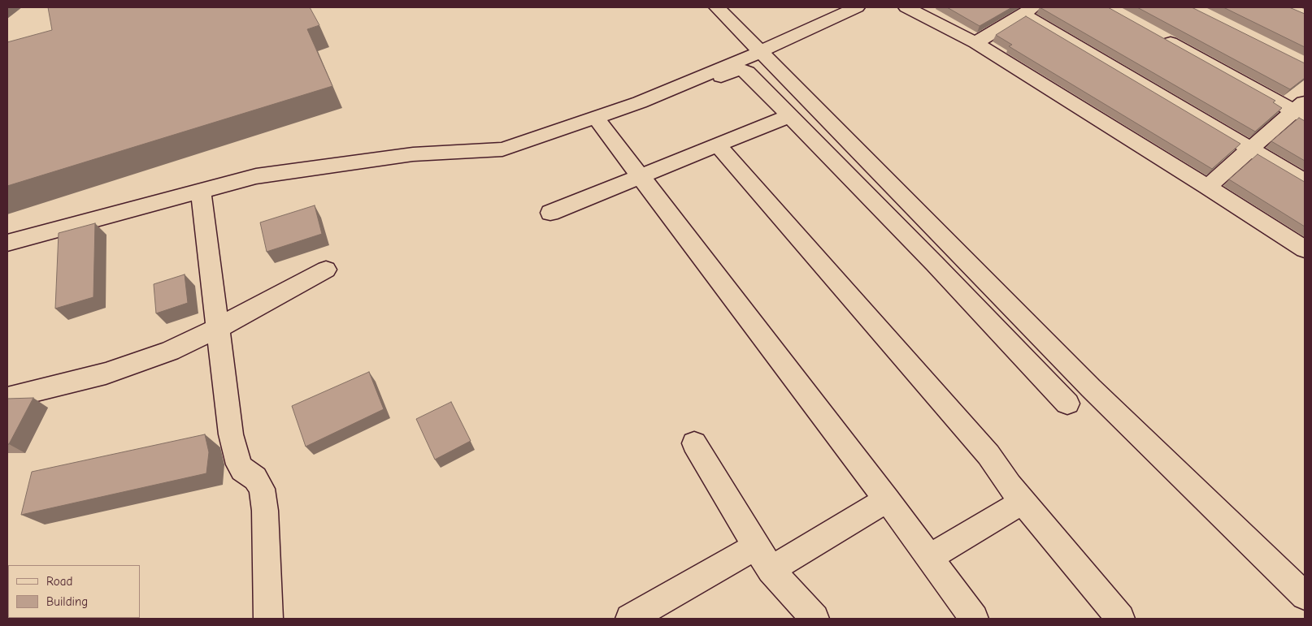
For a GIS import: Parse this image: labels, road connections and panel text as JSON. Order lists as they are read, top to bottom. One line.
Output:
{"legend":["Road","Building"]}
